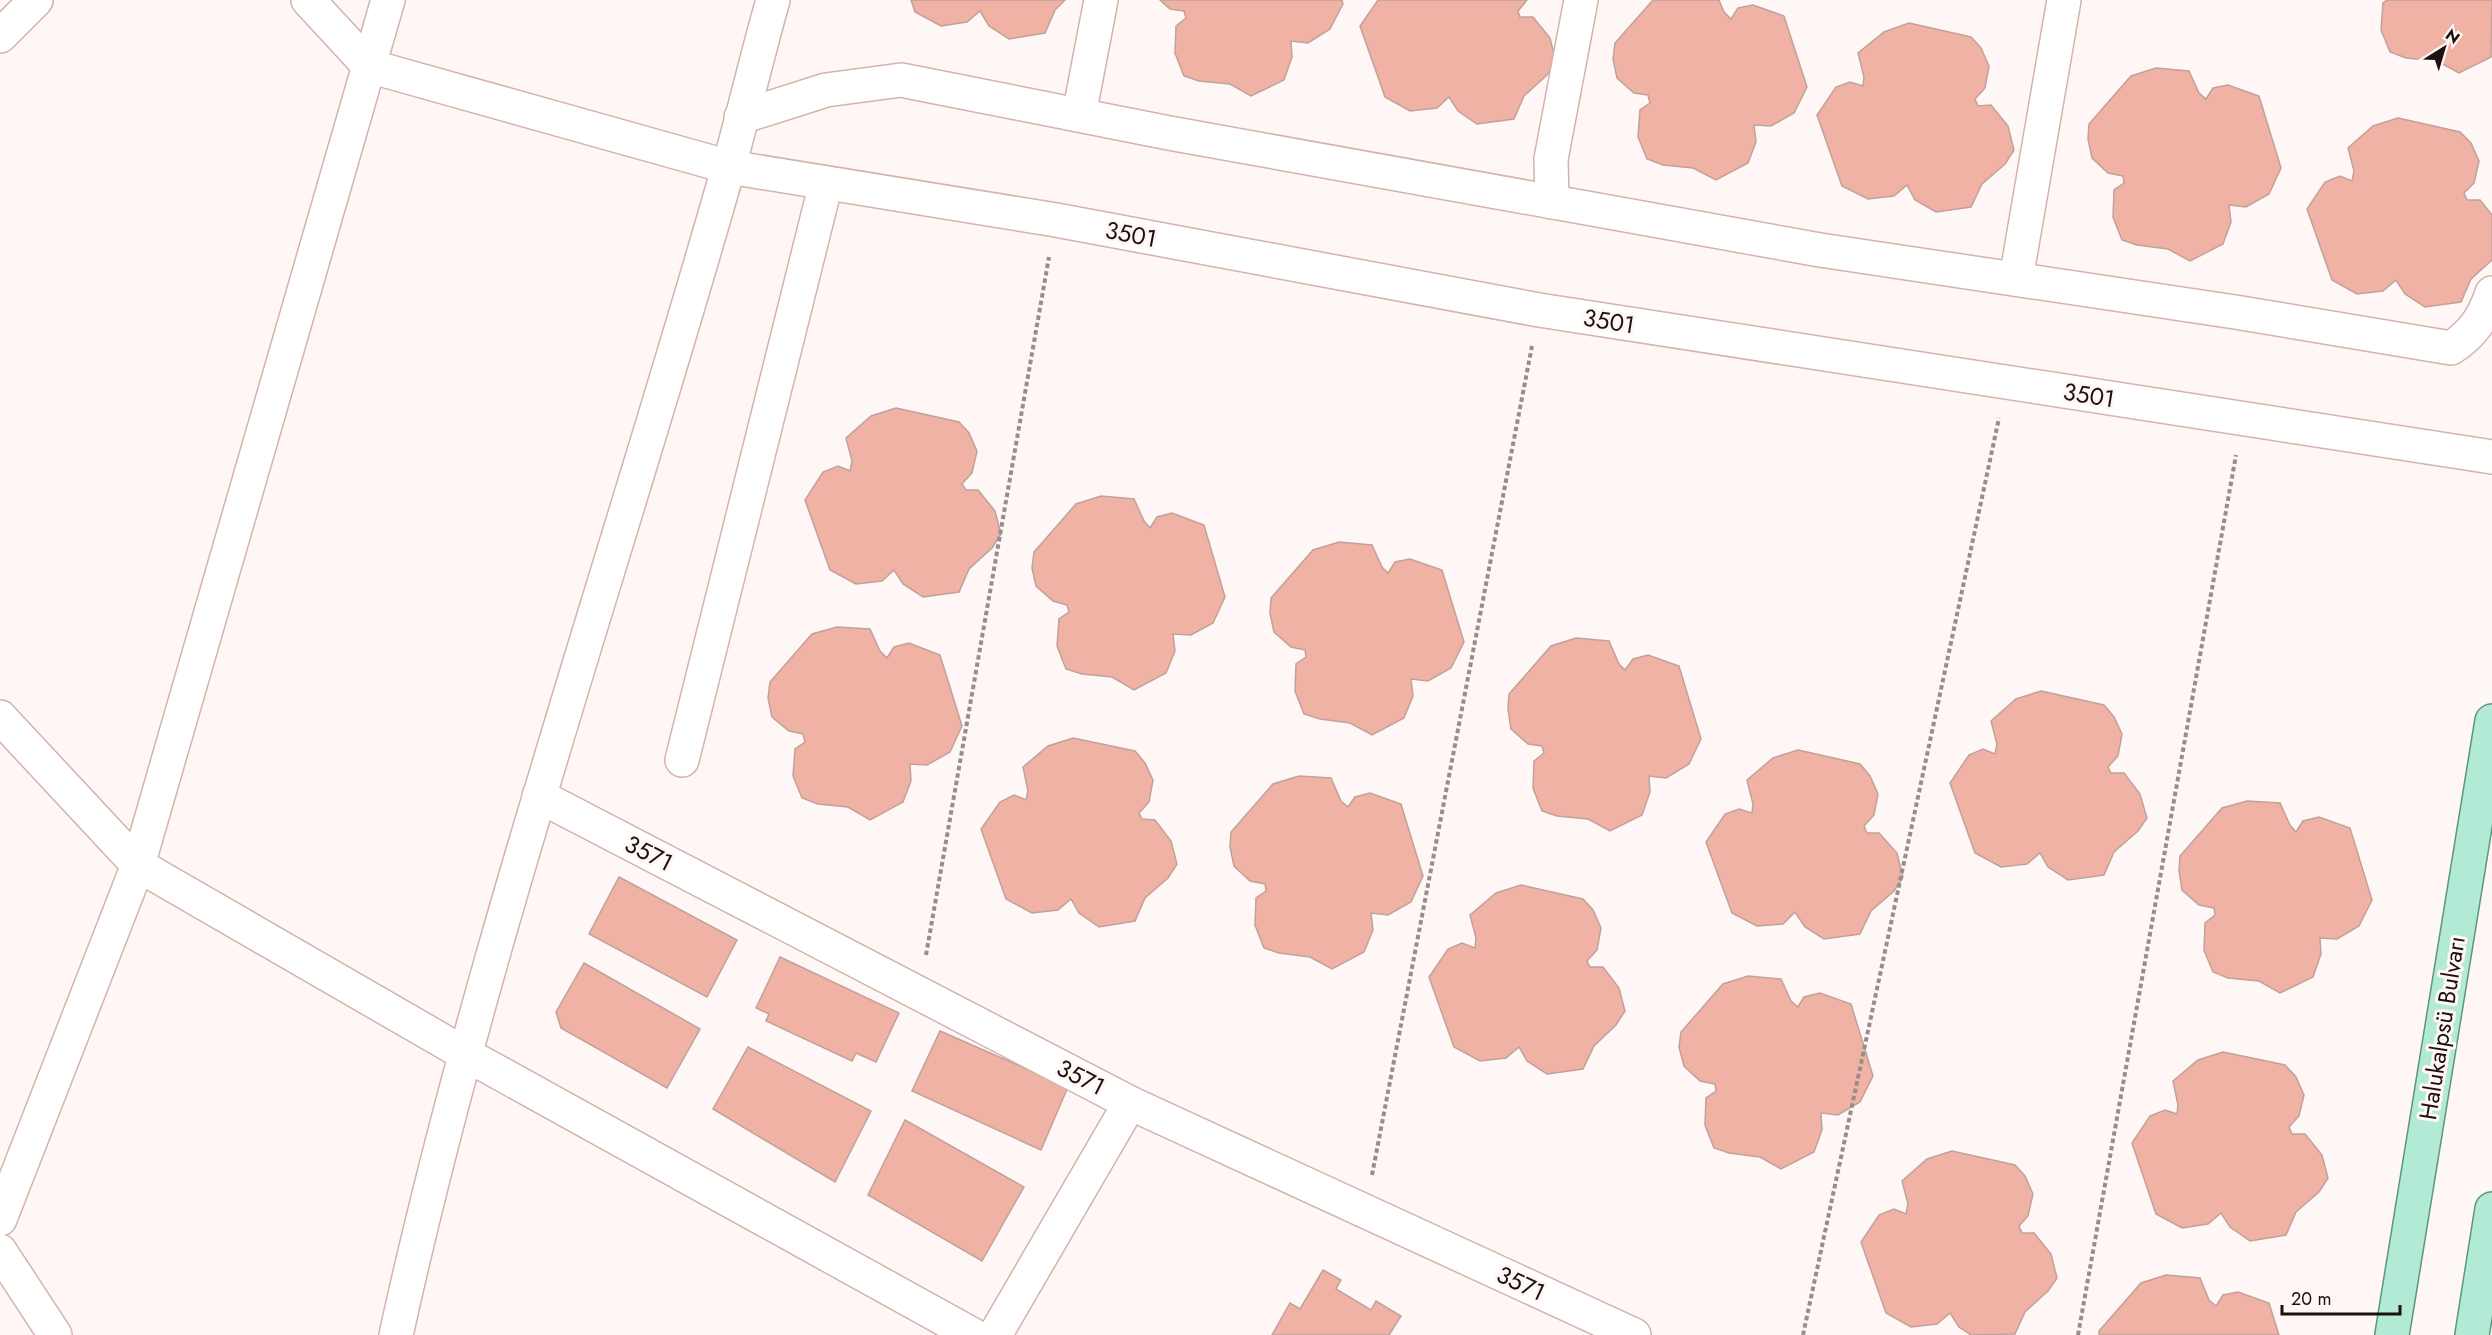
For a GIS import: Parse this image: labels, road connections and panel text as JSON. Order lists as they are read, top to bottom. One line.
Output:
{"streets":{"main road":["Halukalpsü Bulvarı"],"street":["3501","3571"]},"scale_bar":"20 m","north":"top right"}
